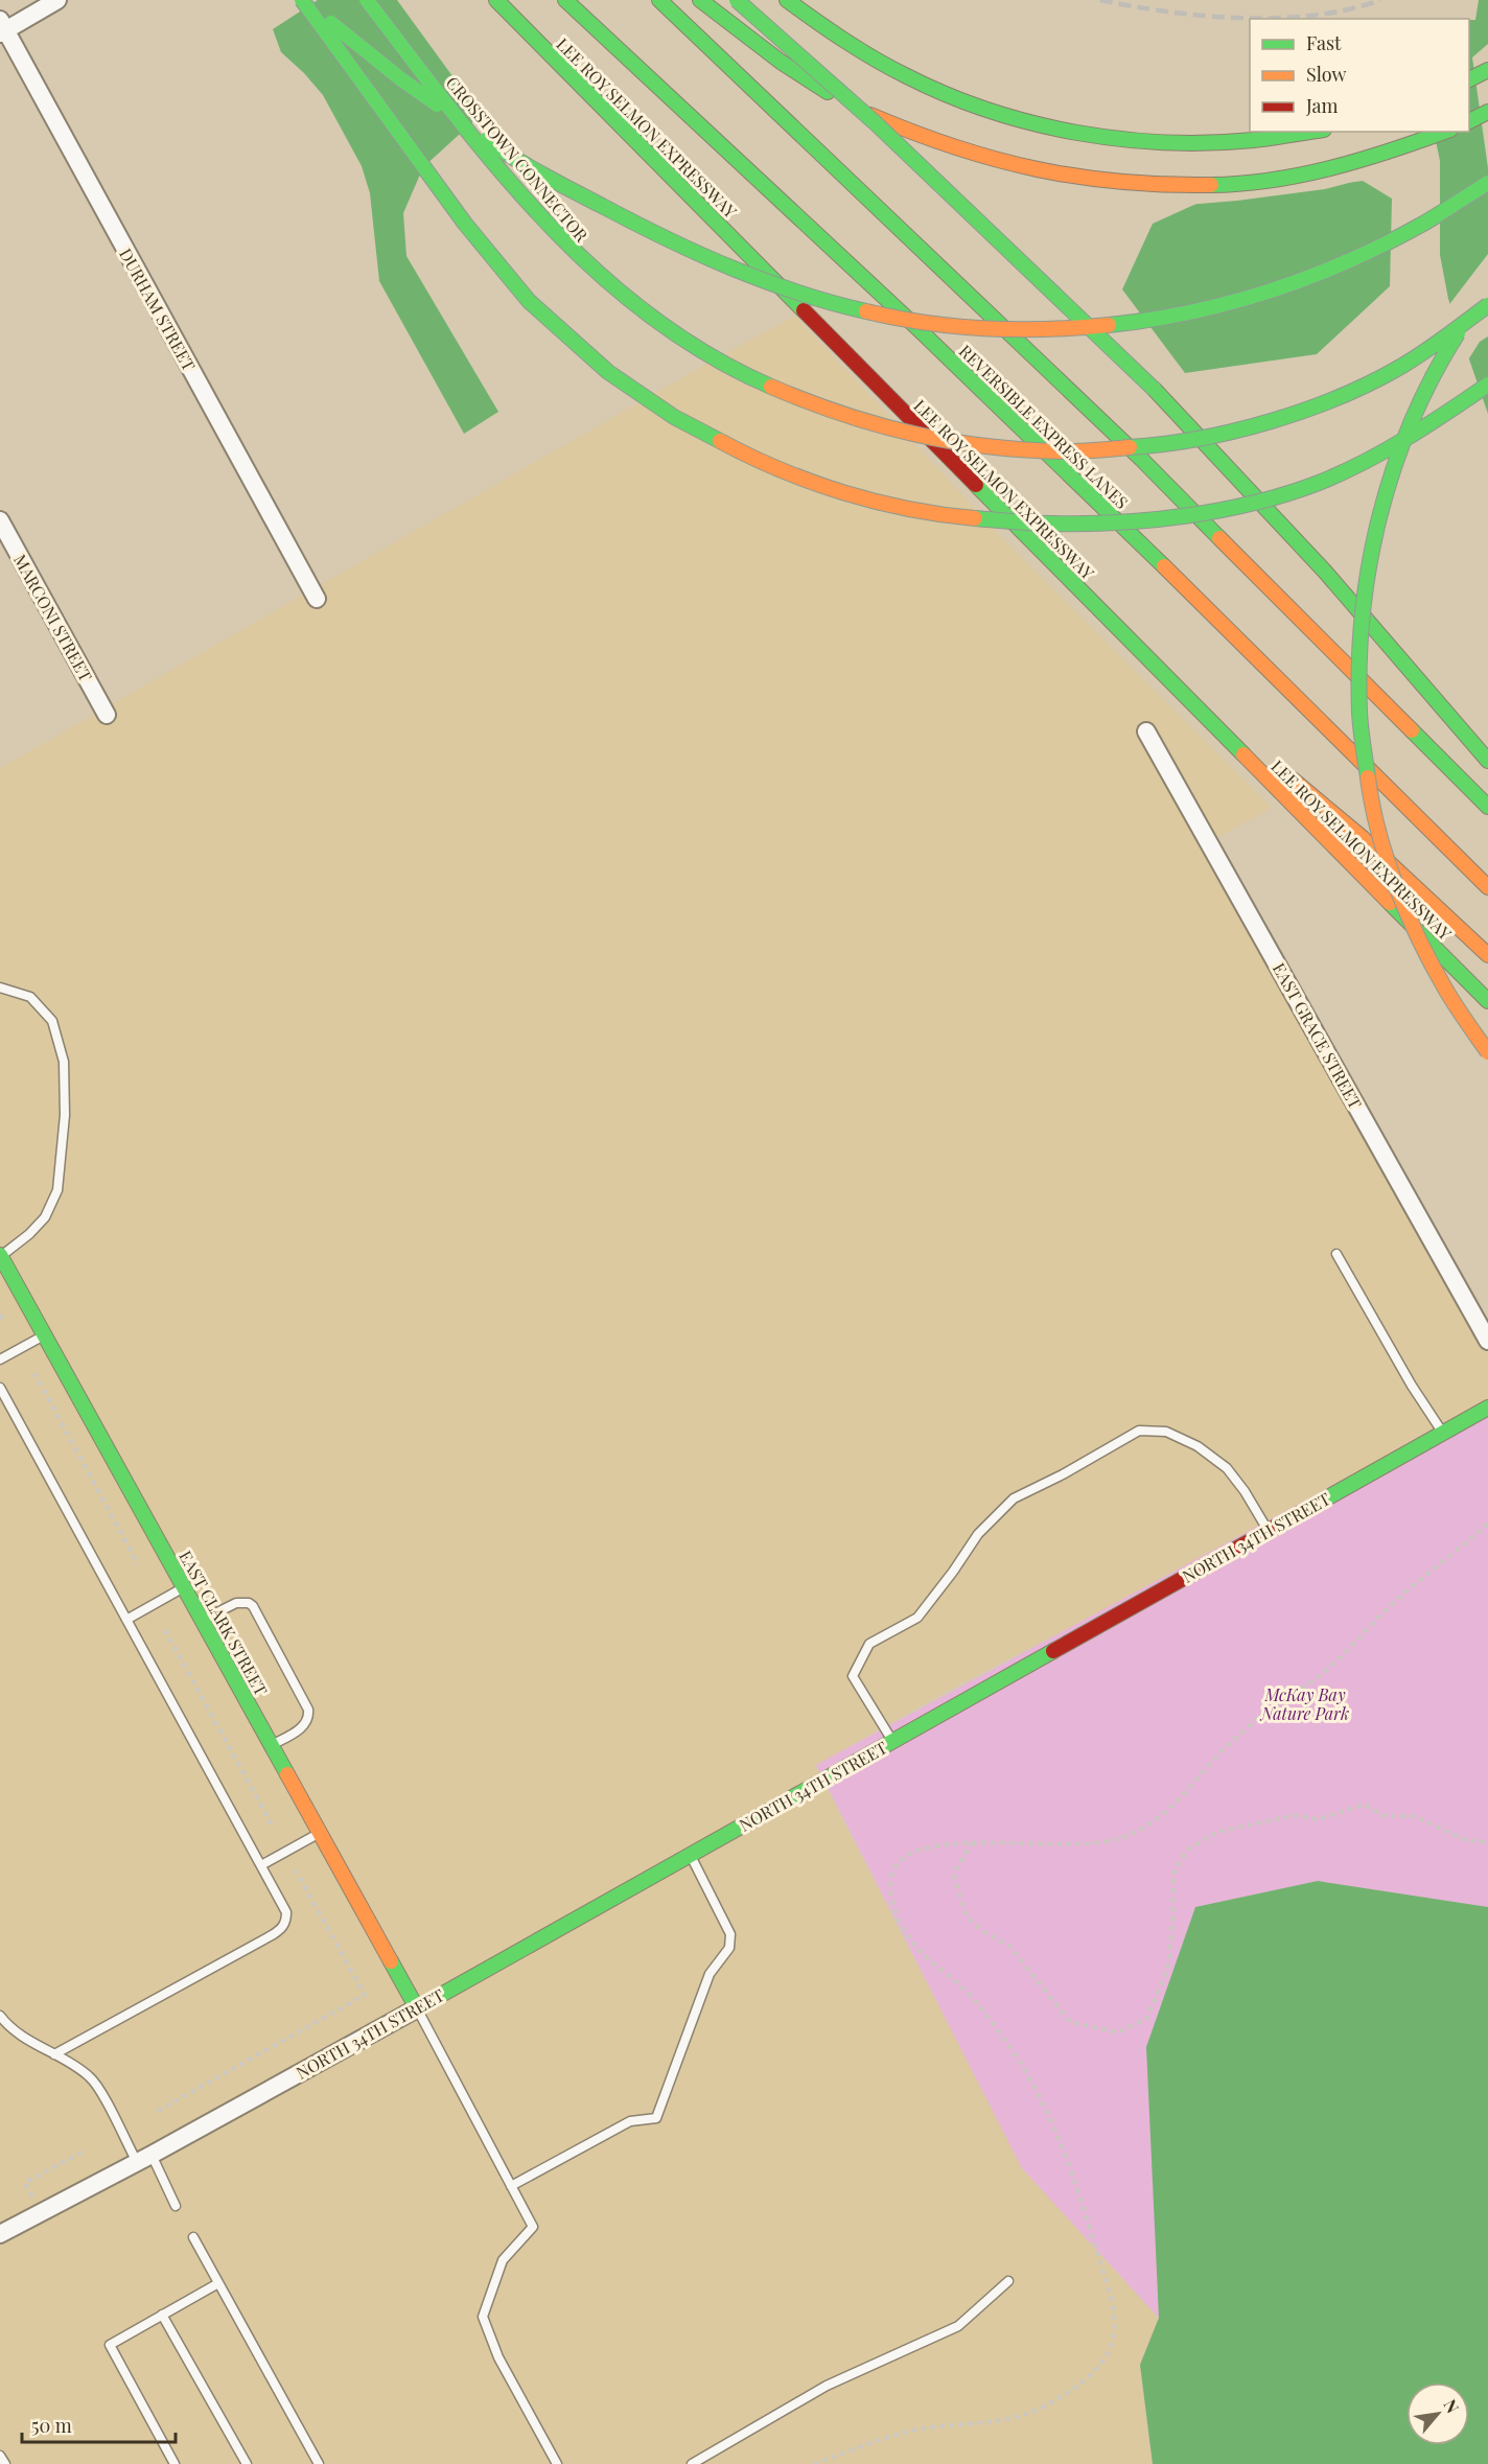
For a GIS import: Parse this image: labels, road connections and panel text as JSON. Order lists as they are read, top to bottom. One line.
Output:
{"streets":{"main road":["LEE ROY SELMON EXPRESSWAY","CROSSTOWN CONNECTOR","REVERSIBLE EXPRESS LANES","NORTH 34TH STREET","EAST CLARK STREET"],"street":["DURHAM STREET","MARCONI STREET","EAST GRACE STREET"]},"crossings":[["NORTH 34TH STREET","EAST CLARK STREET"]],"parks":["McKay Bay Nature Park"],"legend":["Fast","Slow","Jam"],"scale_bar":"50 m","north":"top right"}
